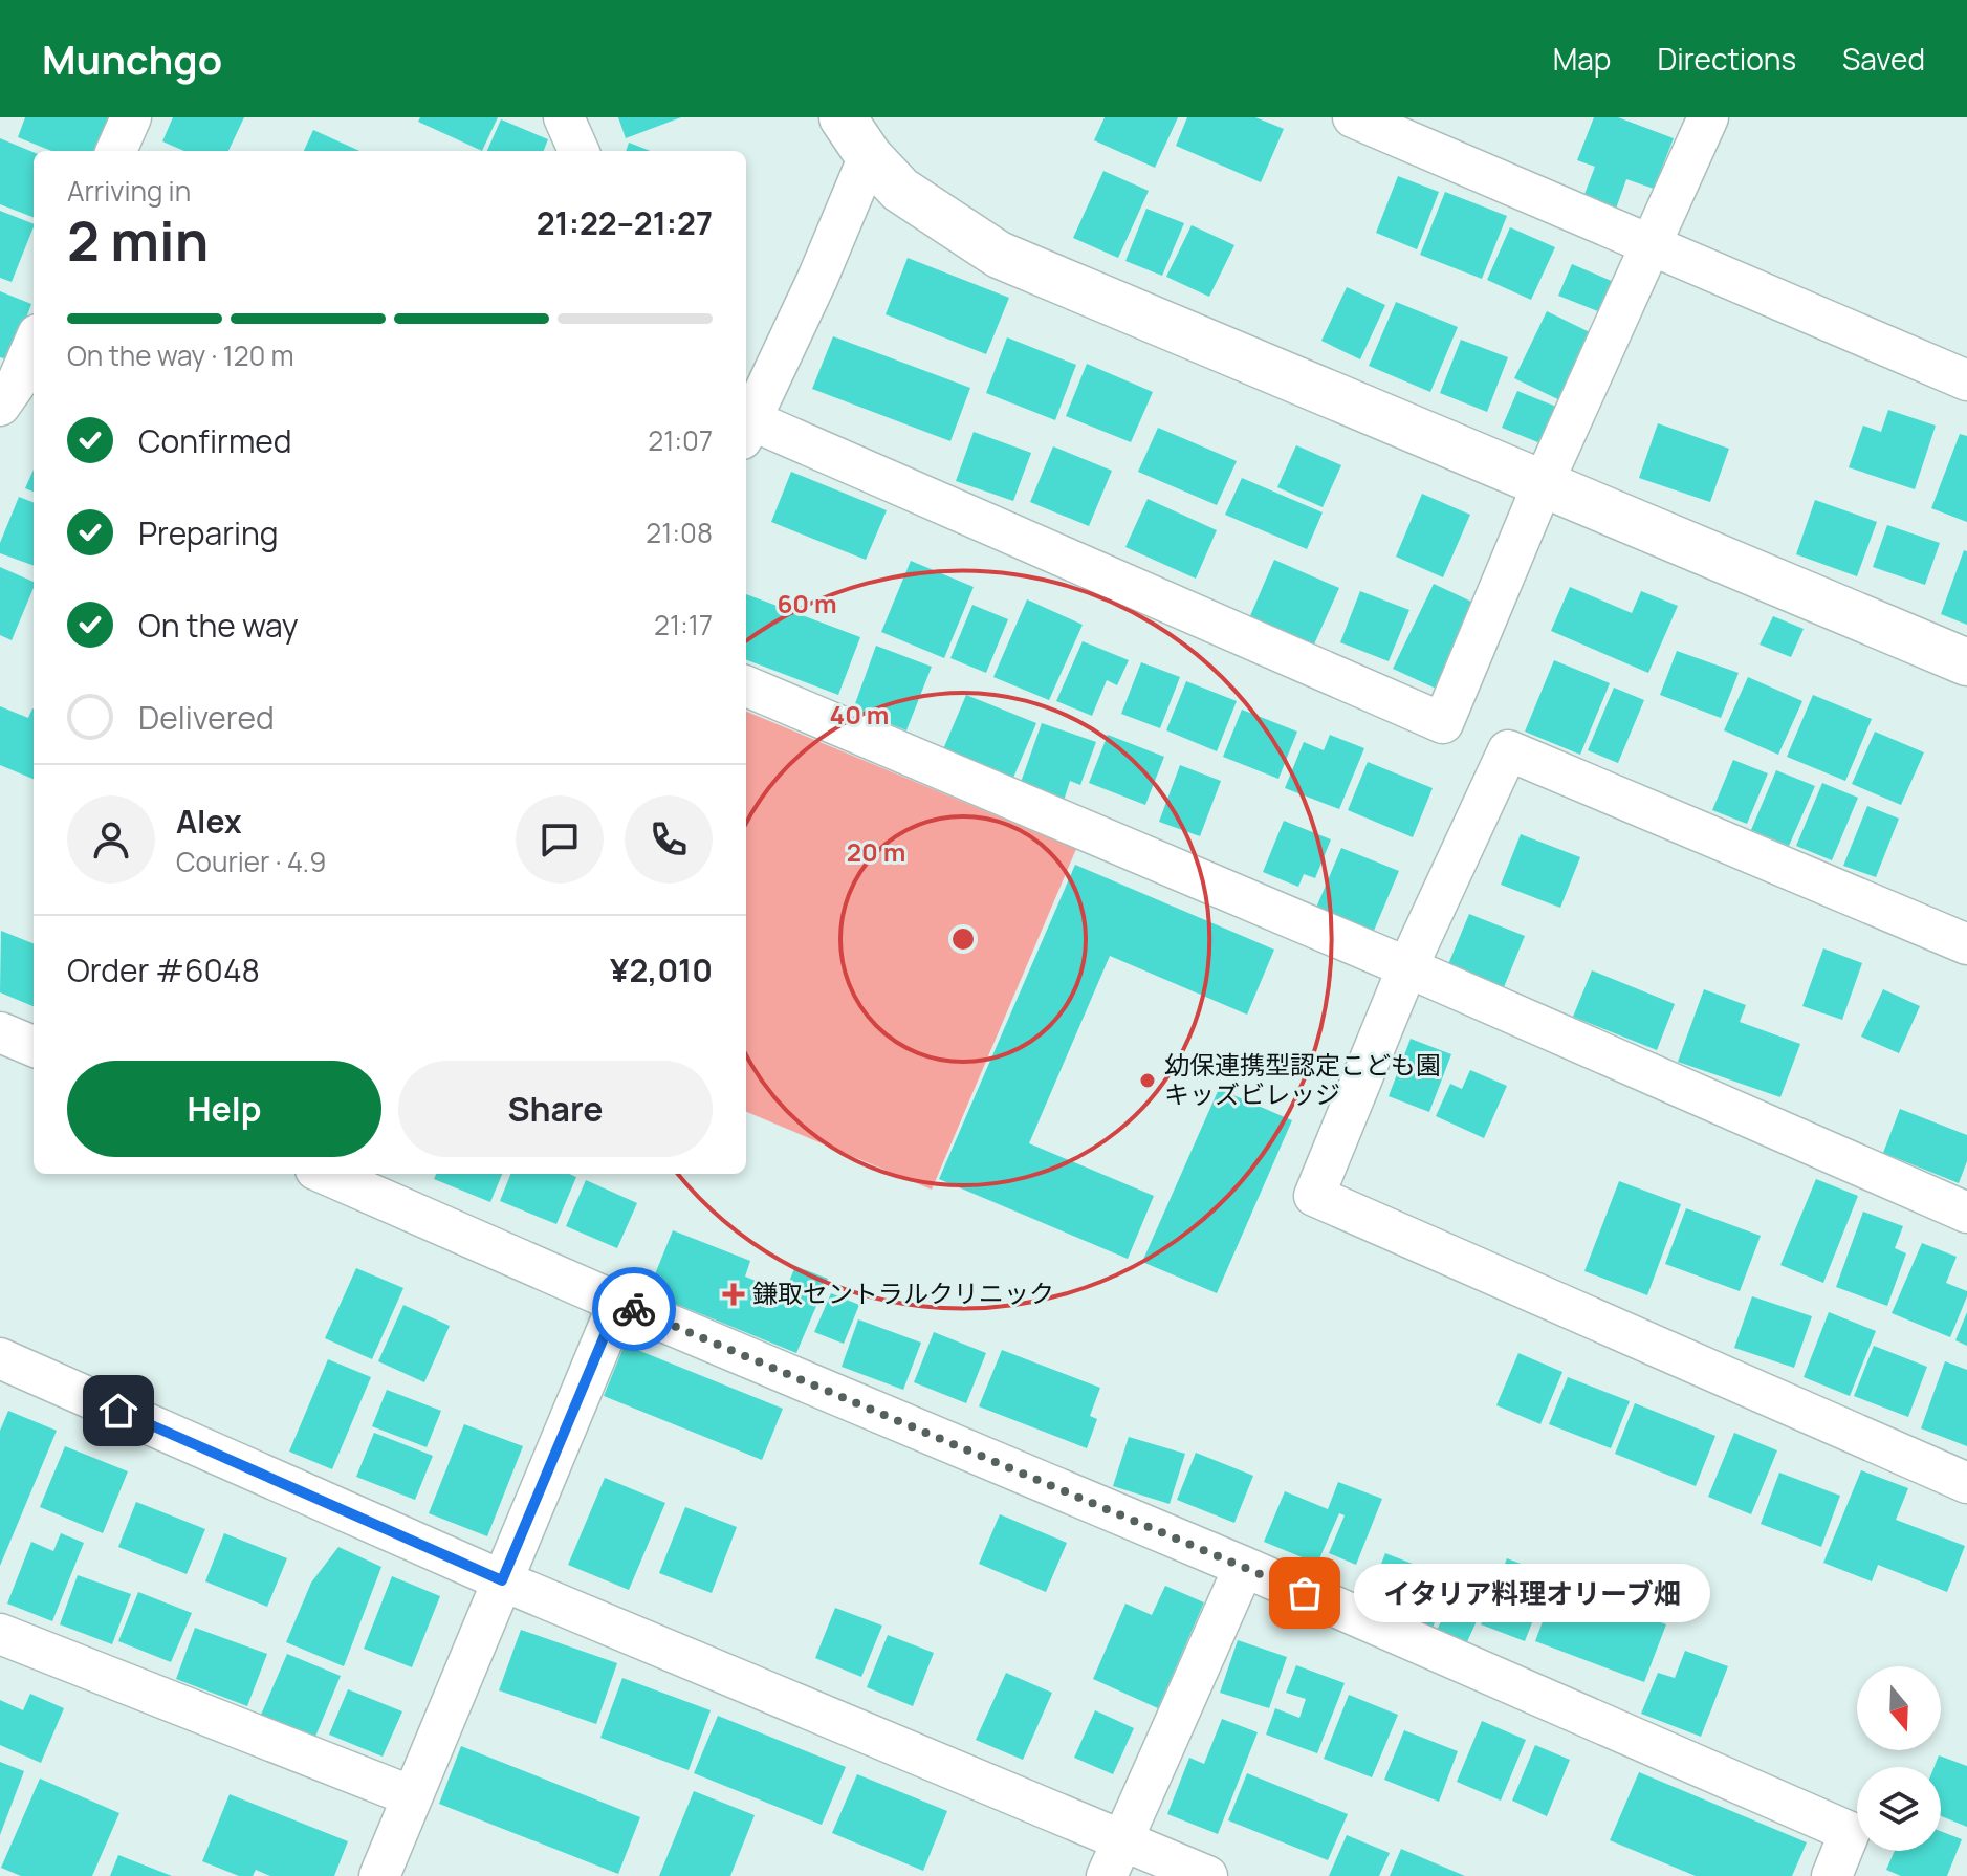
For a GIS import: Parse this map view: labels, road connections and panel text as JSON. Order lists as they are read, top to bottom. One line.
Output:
{"places":{"other":["幼保連携型認定こども園 キッズビレッジ","イタリア料理オリーブ畑"],"health":["鎌取セントラルクリニック"]},"north":"bottom","page":{"header":"Munchgo","nav":["Map","Directions","Saved"],"heading":["2 min","Arriving in","21:22–21:27"],"panel":["Alex","Courier · 4.9","Order #6048","¥2,010"],"bar":"On the way · 120 m","list":[["Confirmed","21:07"],["Preparing","21:08"],["On the way","21:17"],"Delivered"],"buttons":["Help","Share"],"bubble":"イタリア料理オリーブ畑"},"rings":["60 m","40 m","20 m"]}
